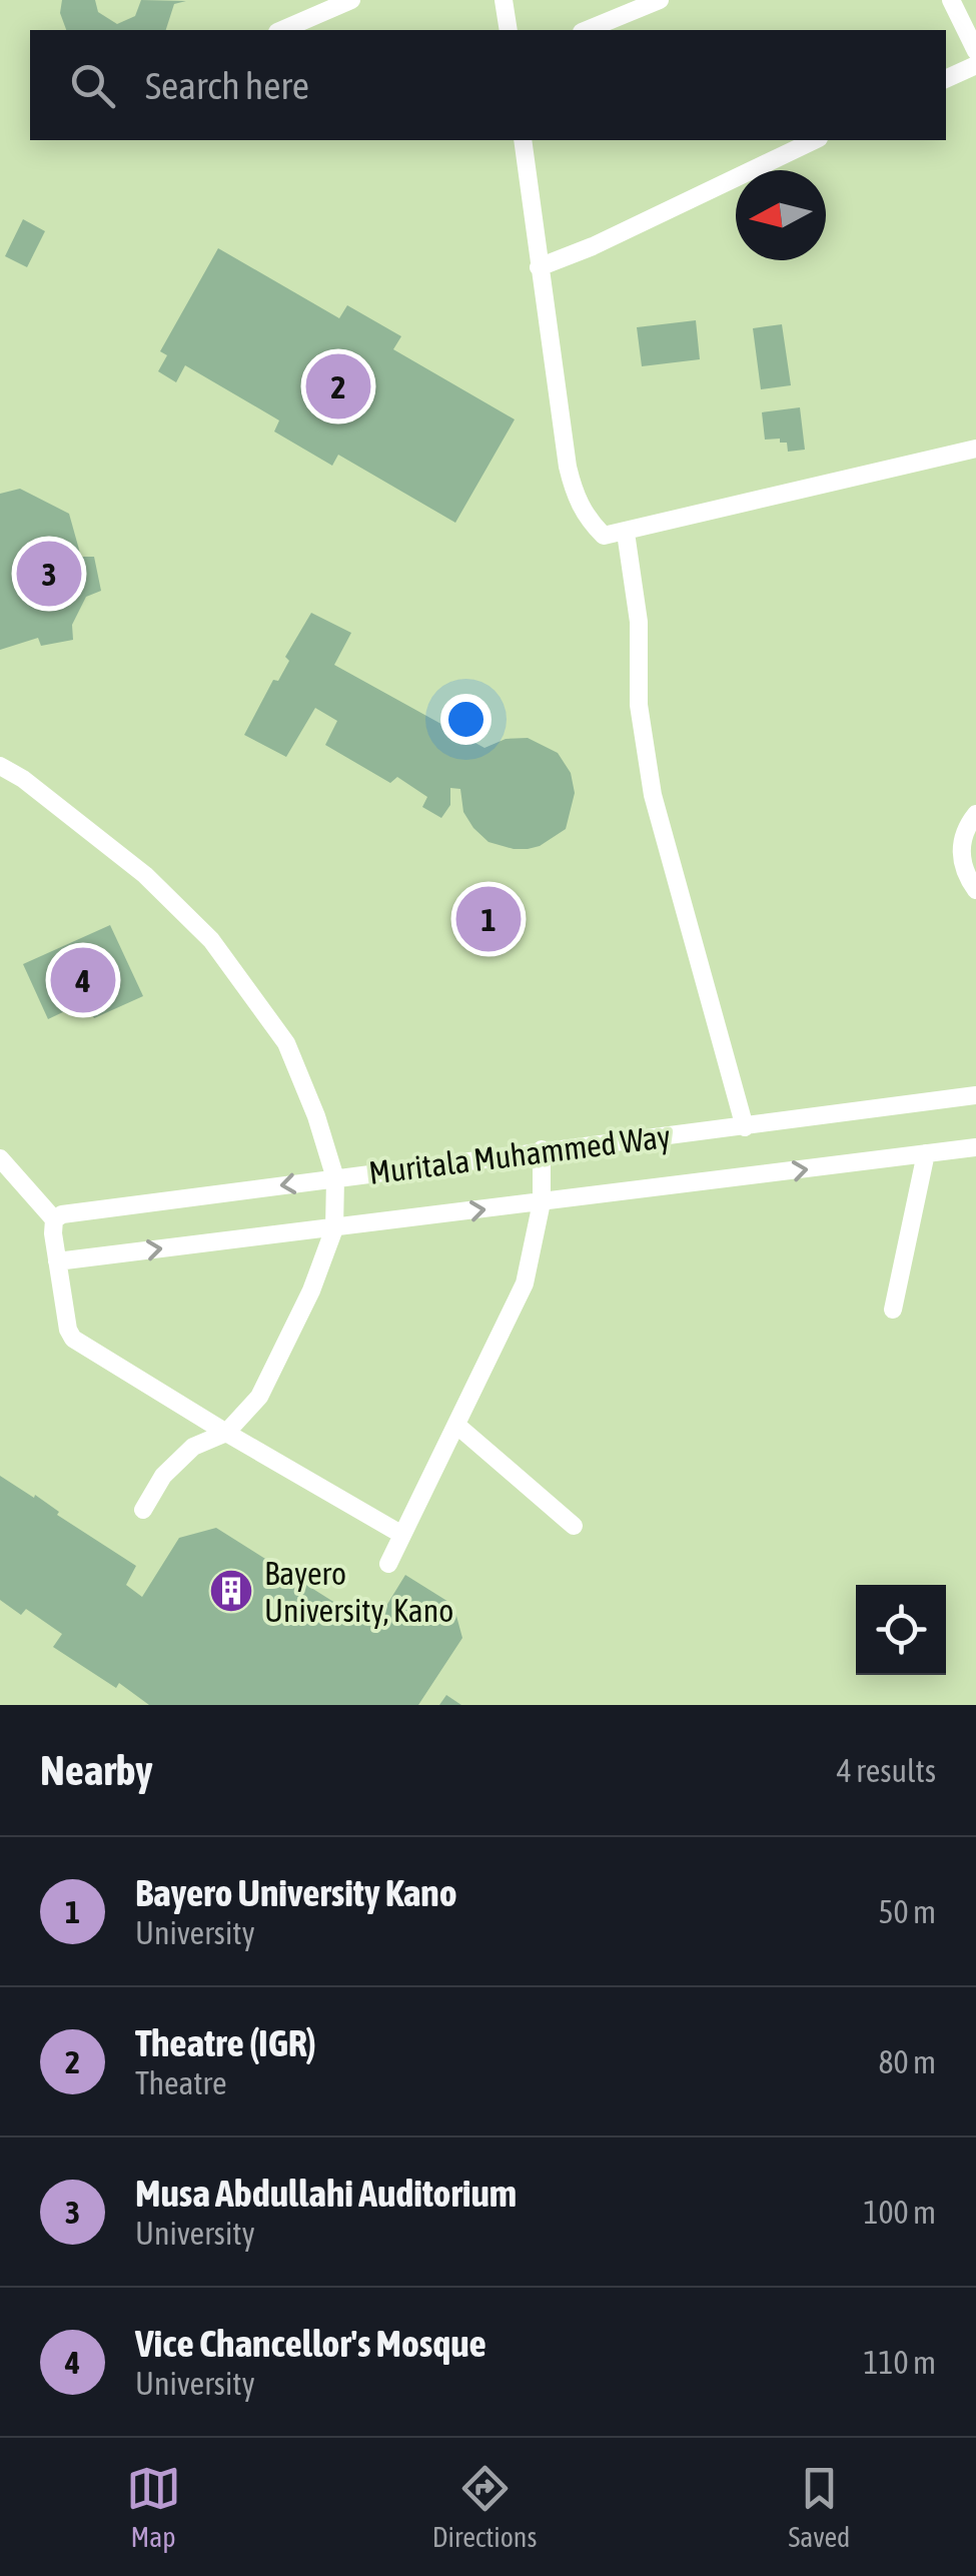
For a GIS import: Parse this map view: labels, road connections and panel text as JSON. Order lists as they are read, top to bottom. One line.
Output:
{"streets":{"lane":["Muritala Muhammed Way"]},"places":{"building":["Bayero University, Kano"]},"north":"left","page":{"search":"Search here","pins":["2","3","1","4"],"heading":["Nearby","4 results"],"list":[{"mark":"1","name":"Bayero University Kano","note":"University","value":"50 m"},{"mark":"2","name":"Theatre (IGR)","note":"Theatre","value":"80 m"},{"mark":"3","name":"Musa Abdullahi Auditorium","note":"University","value":"100 m"},{"mark":"4","name":"Vice Chancellor's Mosque","note":"University","value":"110 m"}],"nav":["Map","Directions","Saved"]}}
